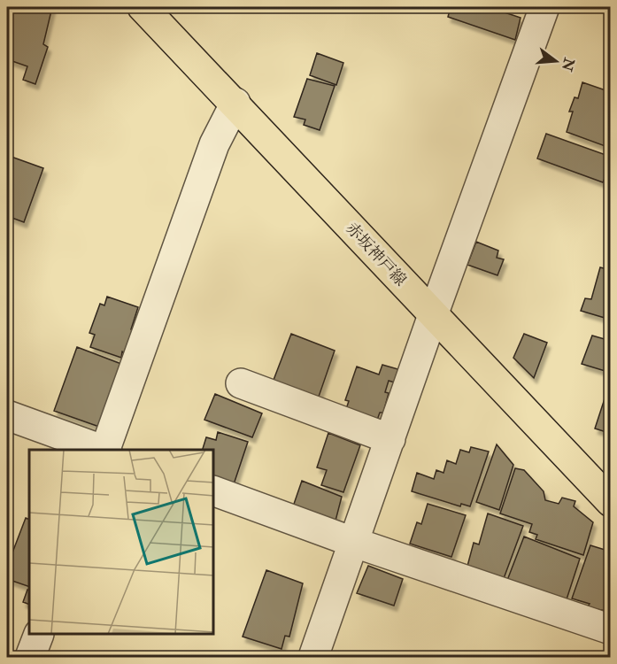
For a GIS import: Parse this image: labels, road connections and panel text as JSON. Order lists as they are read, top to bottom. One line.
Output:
{"streets":{"main road":["赤坂神戸線"]},"north":"right"}
